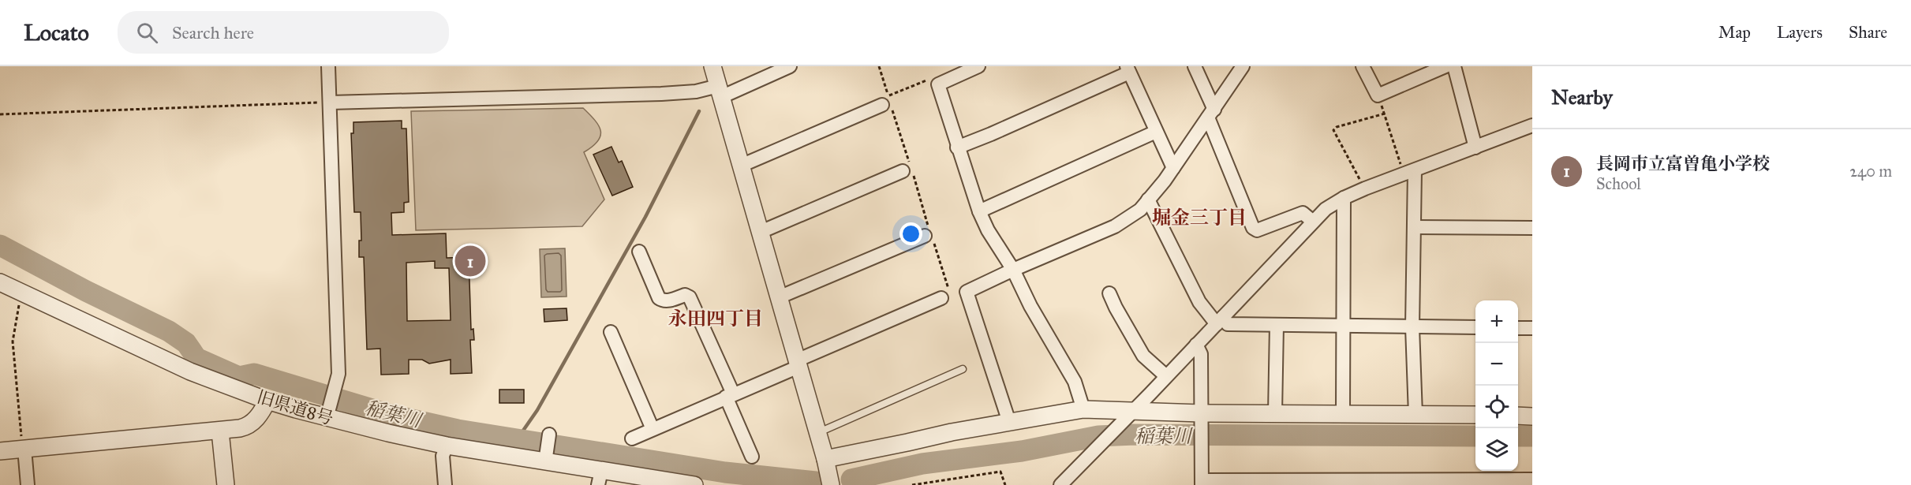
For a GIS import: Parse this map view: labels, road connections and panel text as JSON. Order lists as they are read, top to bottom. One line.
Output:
{"streets":{"street":["旧県道8号"]},"districts":["堀金三丁目","永田四丁目"],"water":["稲葉川"],"page":{"header":"Locato","search":"Search here","nav":["Map","Layers","Share"],"heading":"Nearby","list":[{"mark":"1","name":"長岡市立富曽亀小学校","note":"School","value":"240 m"}],"pins":"1","map_buttons":["+","−"]}}
